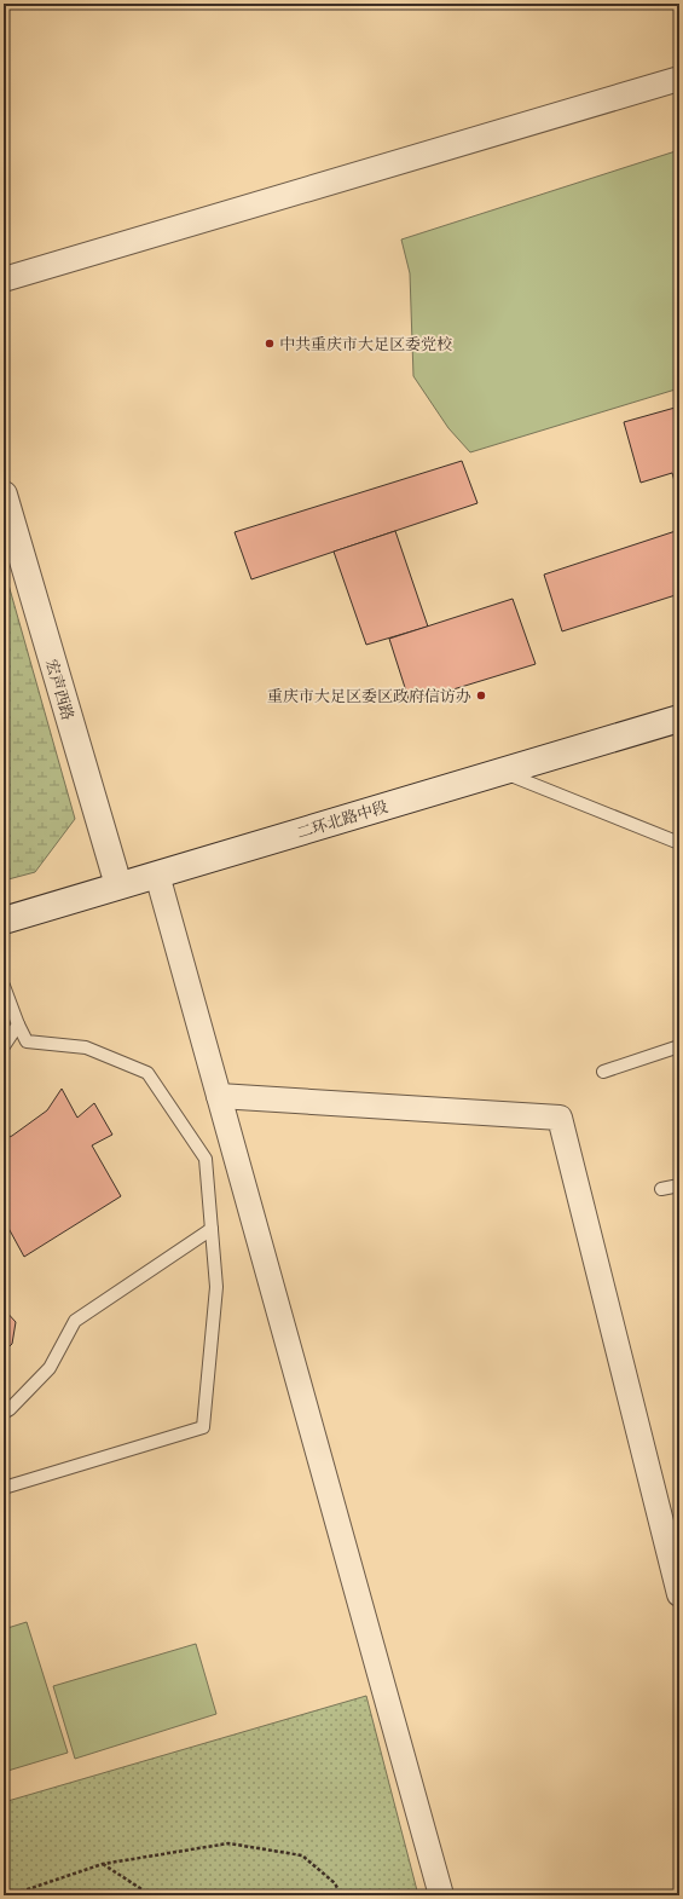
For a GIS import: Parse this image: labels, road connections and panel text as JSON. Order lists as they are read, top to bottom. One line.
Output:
{"streets":{"main road":["宏声西路","二环北路中段"]},"crossings":[["宏声西路","二环北路中段"]],"places":["中共重庆市大足区委党校","重庆市大足区委区政府信访办"]}
